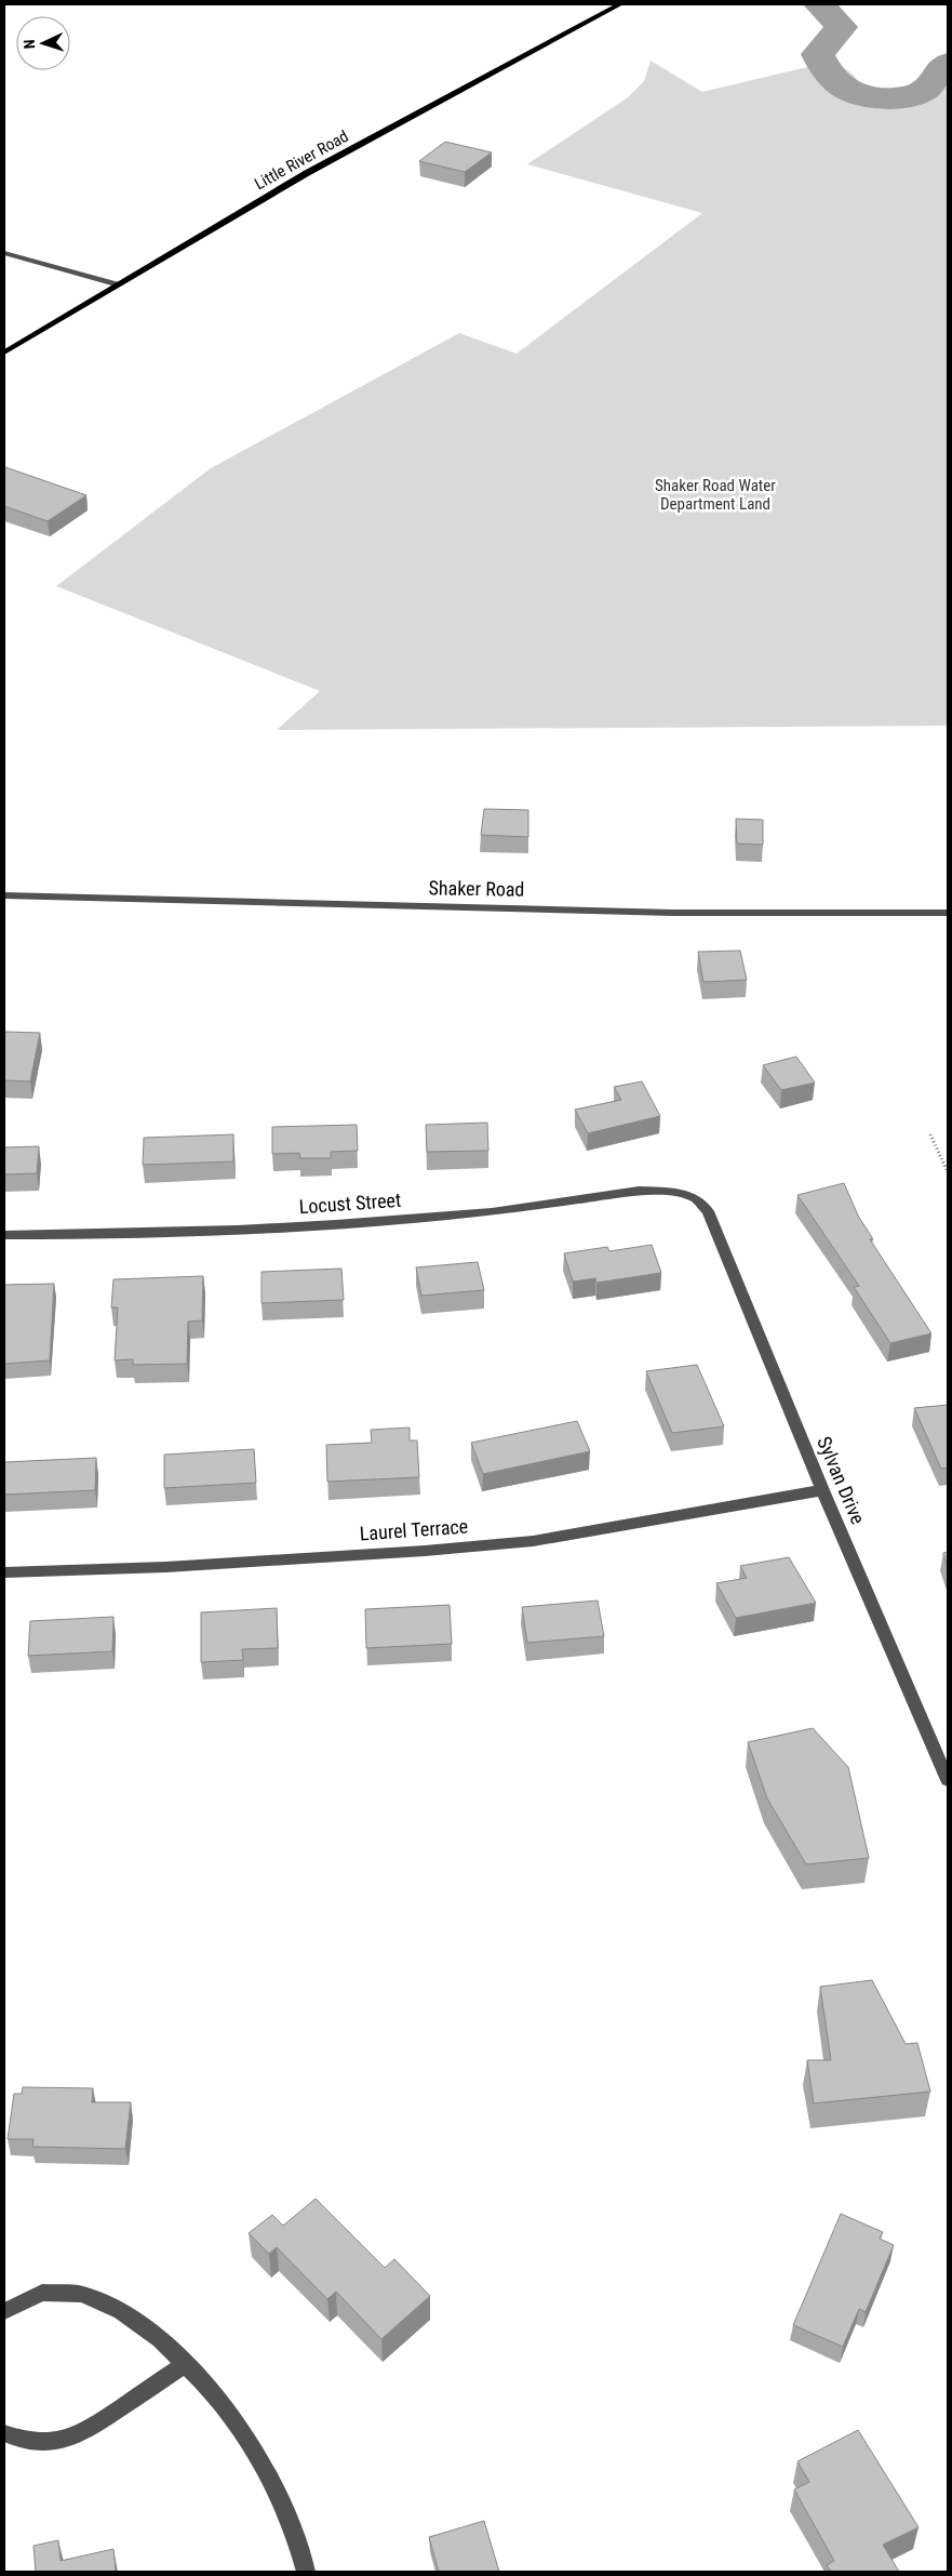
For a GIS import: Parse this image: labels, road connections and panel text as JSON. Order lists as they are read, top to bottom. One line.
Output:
{"streets":{"main road":["Little River Road"],"street":["Shaker Road","Locust Street","Sylvan Drive","Laurel Terrace"]},"crossings":[["Locust Street","Sylvan Drive"],["Sylvan Drive","Laurel Terrace"]],"parks":["Shaker Road Water Department Land"],"north":"left"}
